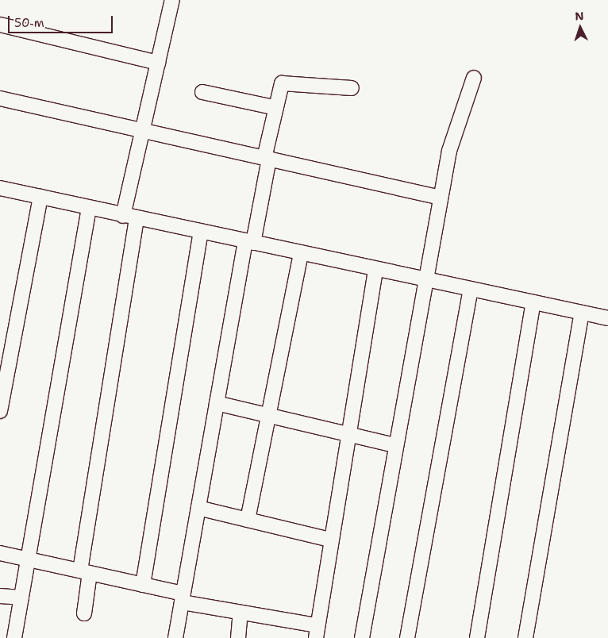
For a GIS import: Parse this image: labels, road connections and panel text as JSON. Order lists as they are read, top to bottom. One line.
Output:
{"scale_bar":"50 m","north":"top"}
